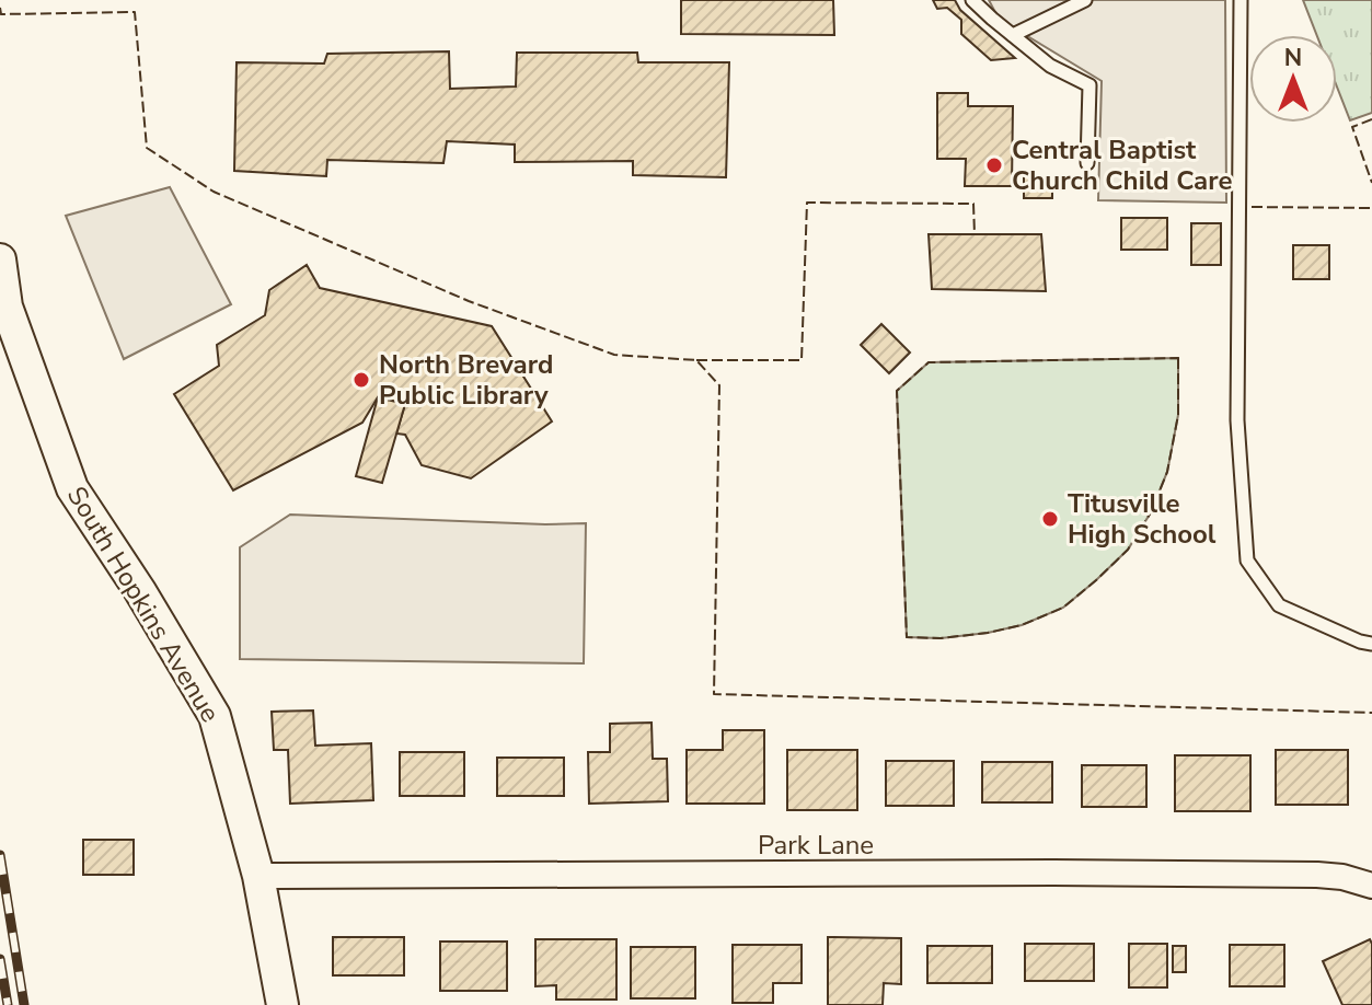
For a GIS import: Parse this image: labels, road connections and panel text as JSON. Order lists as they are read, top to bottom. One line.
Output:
{"streets":{"street":["South Hopkins Avenue","Park Lane"]},"crossings":[["South Hopkins Avenue","Park Lane"]],"places":["Central Baptist Church Child Care","North Brevard Public Library","Titusville High School"],"north":"top"}
